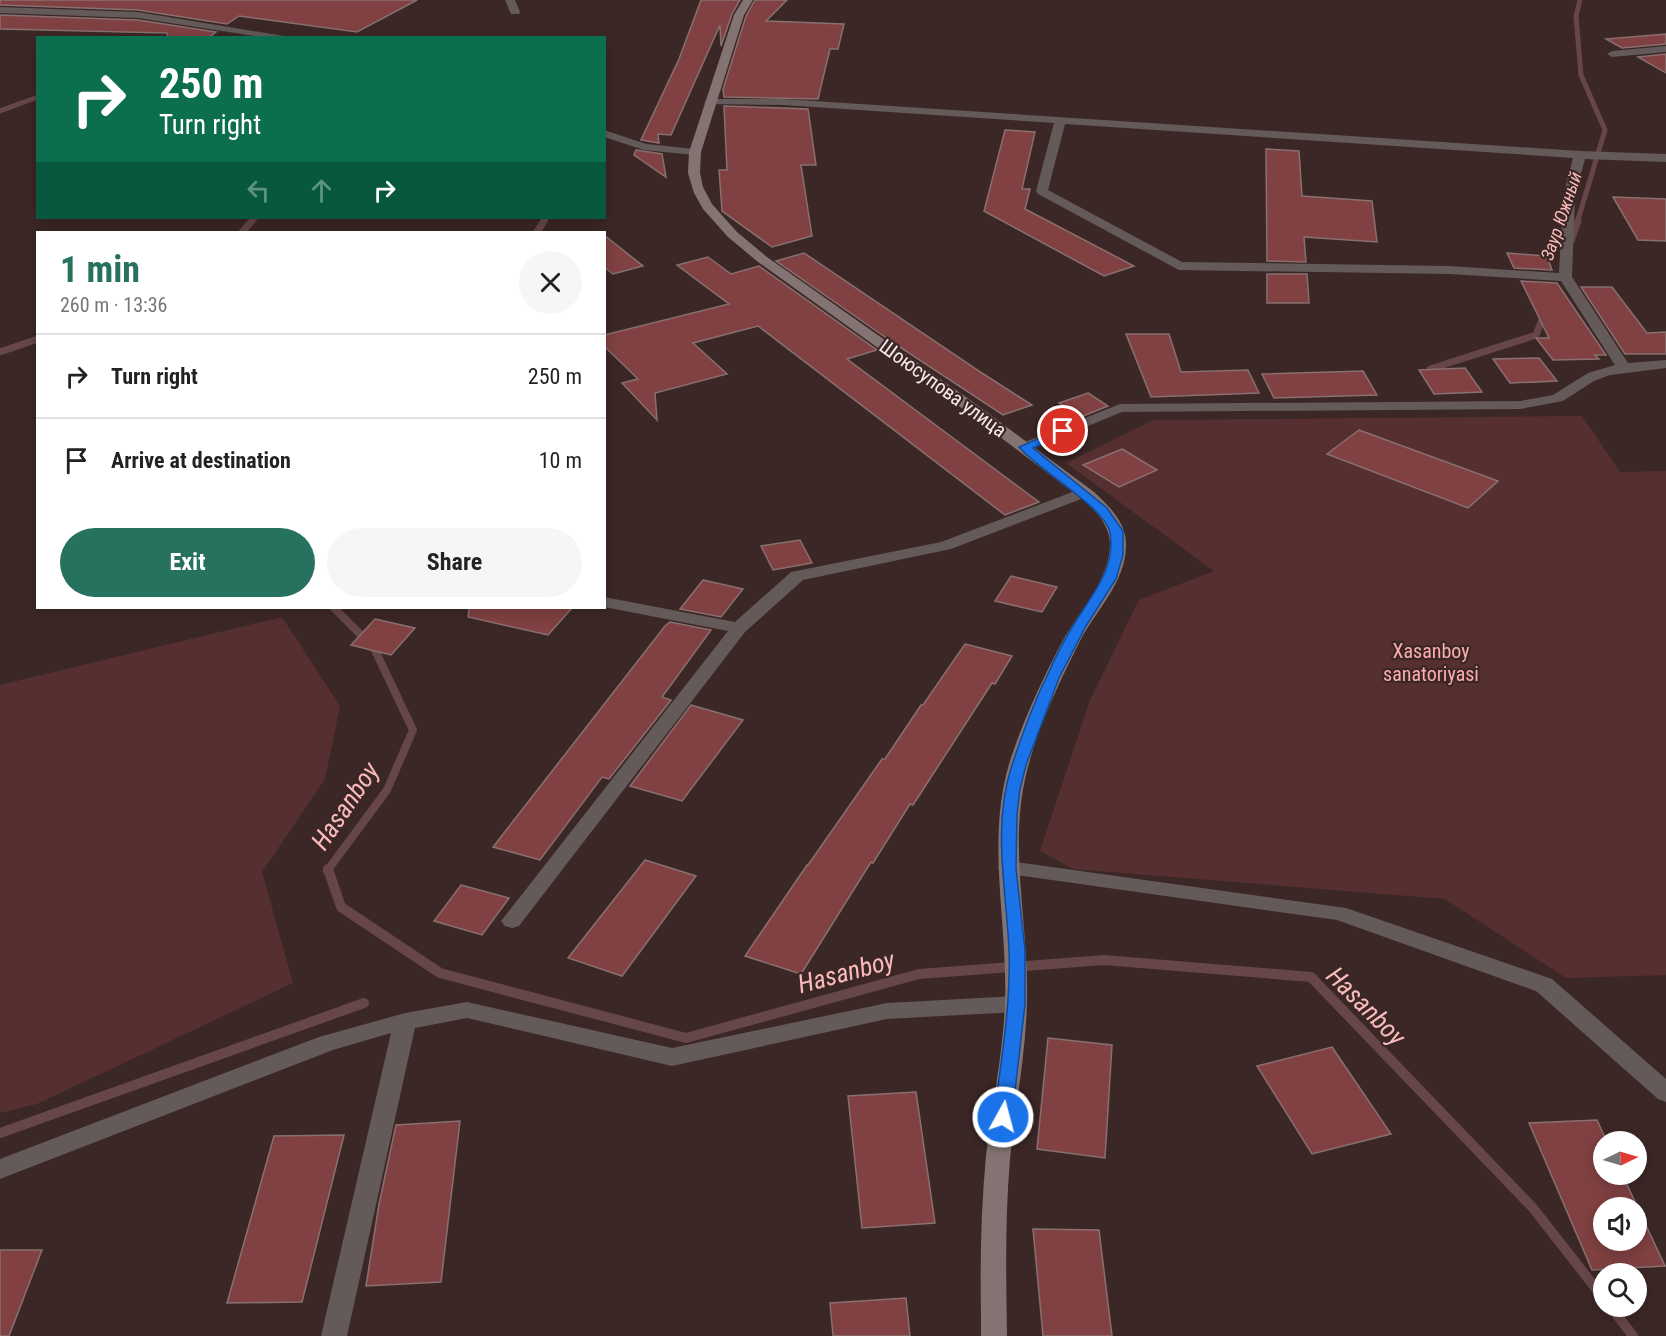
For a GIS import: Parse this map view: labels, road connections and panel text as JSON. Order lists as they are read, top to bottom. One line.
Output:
{"streets":{"street":["Шоюсупова улица"]},"water":["Заур Южный","Hasanboy"],"parks":["Xasanboy sanatoriyasi"],"north":"right","page":{"turn":["250 m","Turn right"],"heading":["1 min","260 m · 13:36"],"list":[{"name":"Turn right","value":"250 m"},{"name":"Arrive at destination","value":"10 m"}],"buttons":["Exit","Share"]}}
